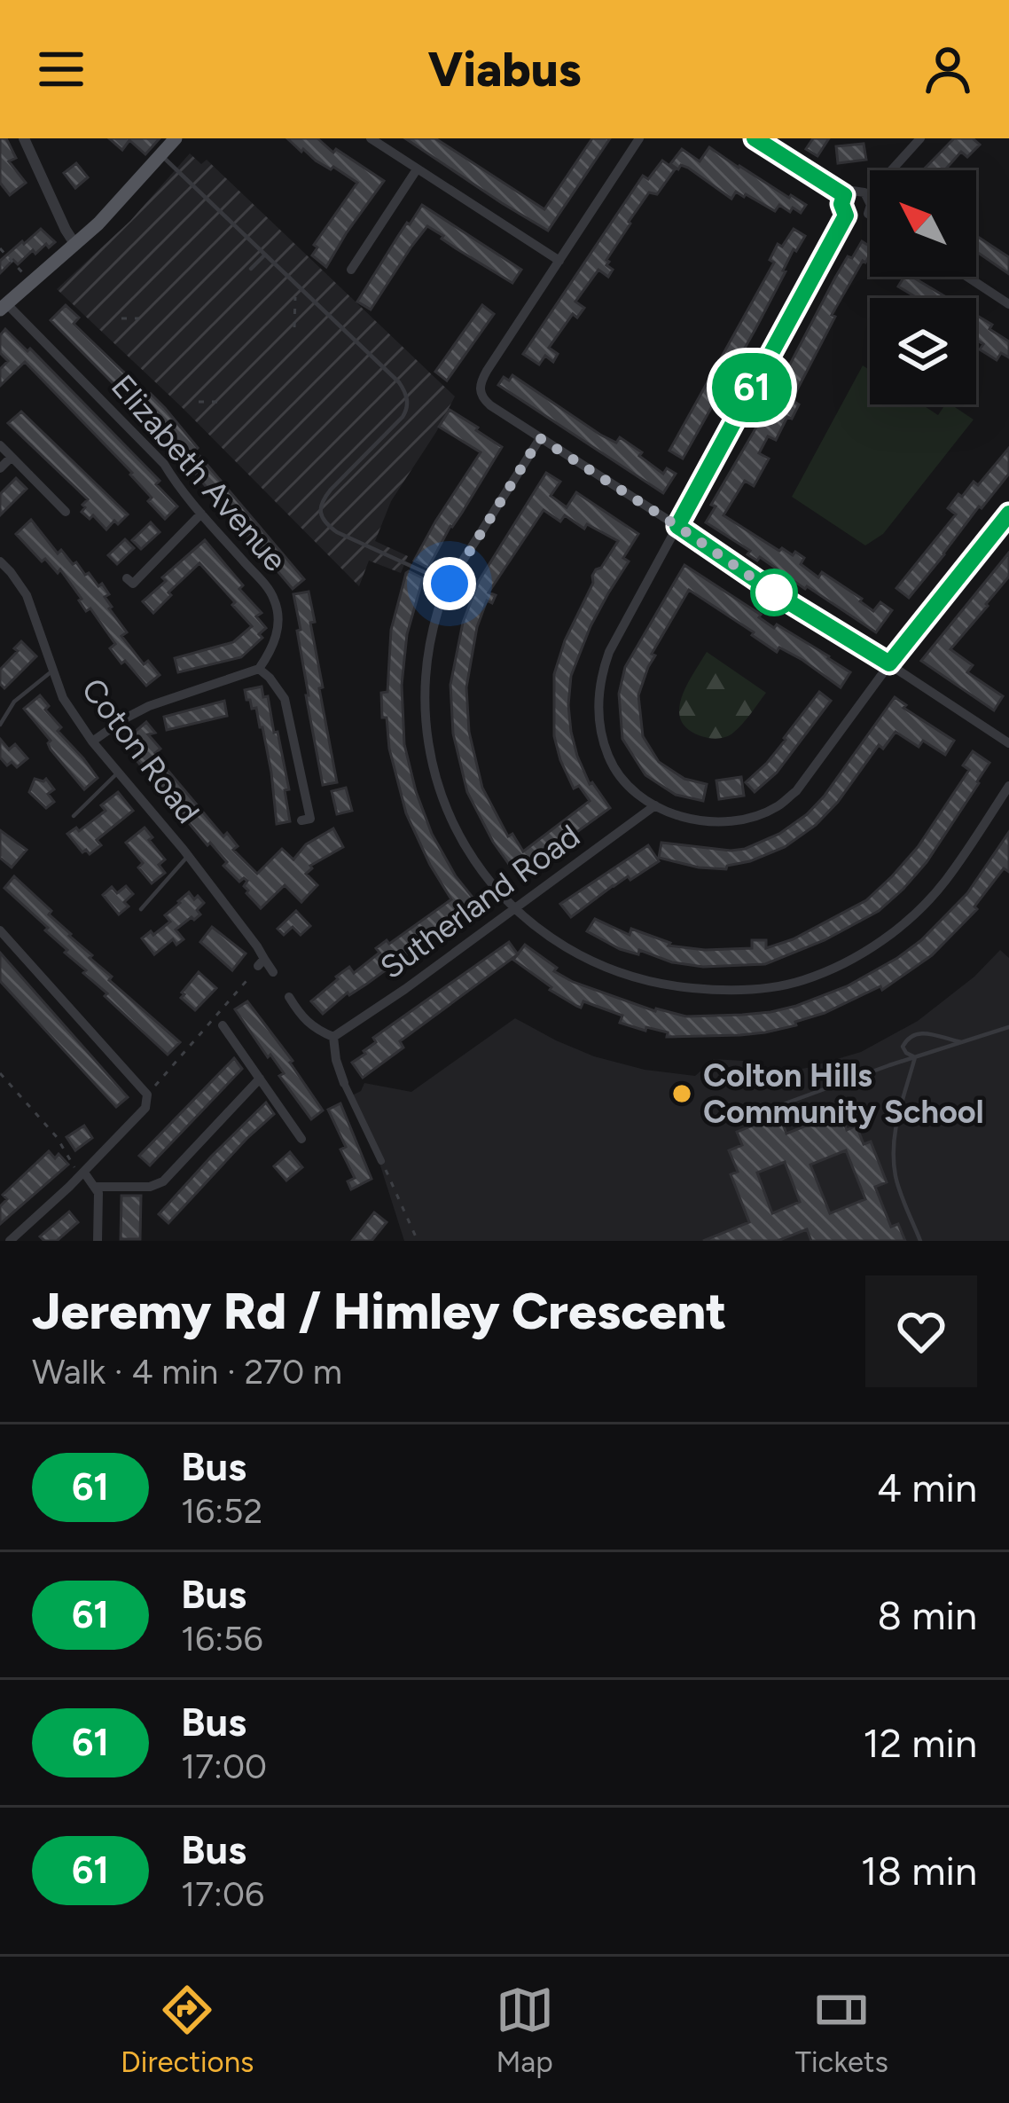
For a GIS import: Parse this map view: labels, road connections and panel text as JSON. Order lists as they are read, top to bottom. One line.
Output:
{"streets":{"street":["Elizabeth Avenue","Coton Road","Sutherland Road"]},"places":["Colton Hills Community School"],"lines":["bus line 61"],"north":"top left","page":{"header":"Viabus","on_map":"61","heading":["Jeremy Rd / Himley Crescent","Walk · 4 min · 270 m"],"list":[{"mark":"61","name":"Bus","note":"16:52","value":"4 min"},{"mark":"61","name":"Bus","note":"16:56","value":"8 min"},{"mark":"61","name":"Bus","note":"17:00","value":"12 min"},{"mark":"61","name":"Bus","note":"17:06","value":"18 min"}],"tabs":["Directions","Map","Tickets"]}}
